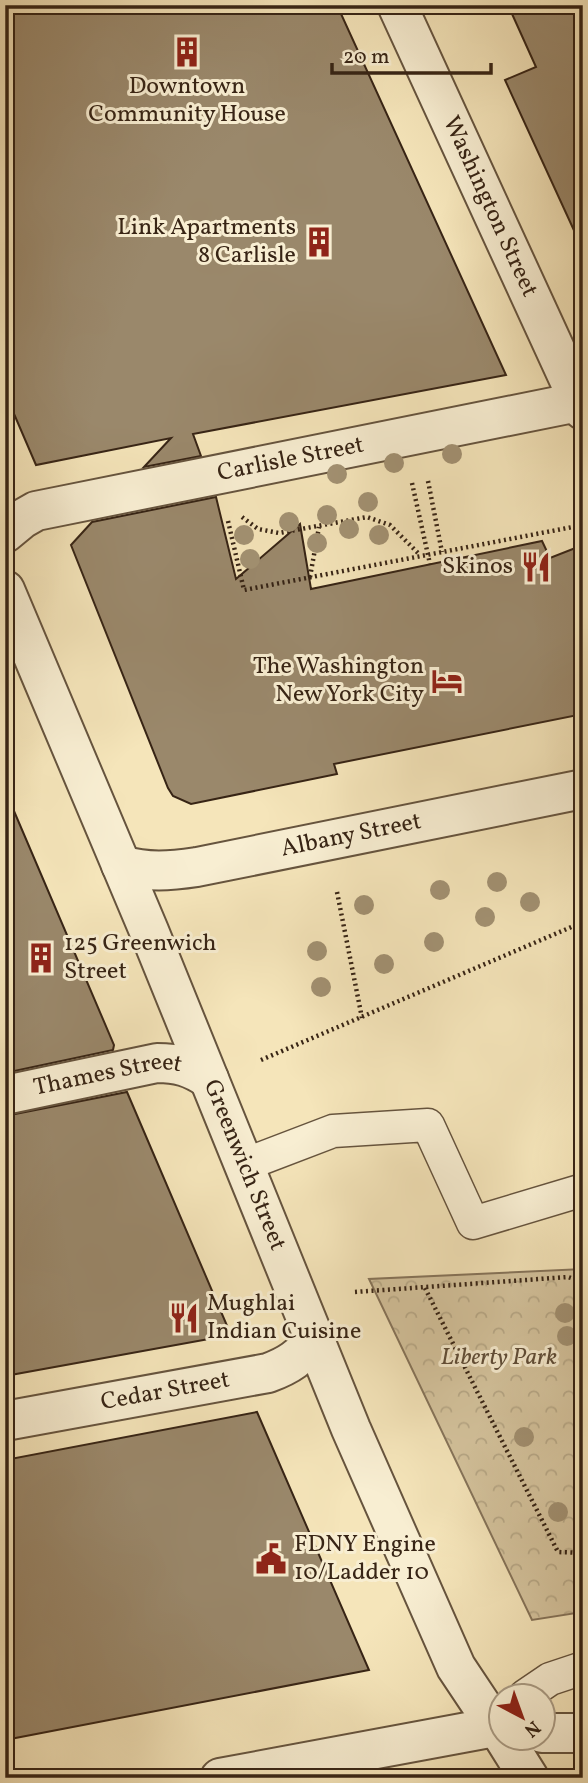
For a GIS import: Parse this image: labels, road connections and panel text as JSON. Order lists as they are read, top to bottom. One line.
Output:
{"streets":{"street":["Washington Street","Carlisle Street","Albany Street","Thames Street","Greenwich Street","Cedar Street"]},"crossings":[["Washington Street","Carlisle Street"],["Albany Street","Greenwich Street"],["Thames Street","Greenwich Street"],["Greenwich Street","Cedar Street"]],"parks":["Liberty Park"],"places":{"building":["Downtown Community House","Link Apartments 8 Carlisle","125 Greenwich Street"],"restaurant":["Skinos","Mughlai Indian Cuisine"],"hotel":["The Washington New York City"],"public building":["FDNY Engine 10/Ladder 10"]},"scale_bar":"20 m","north":"bottom right"}
